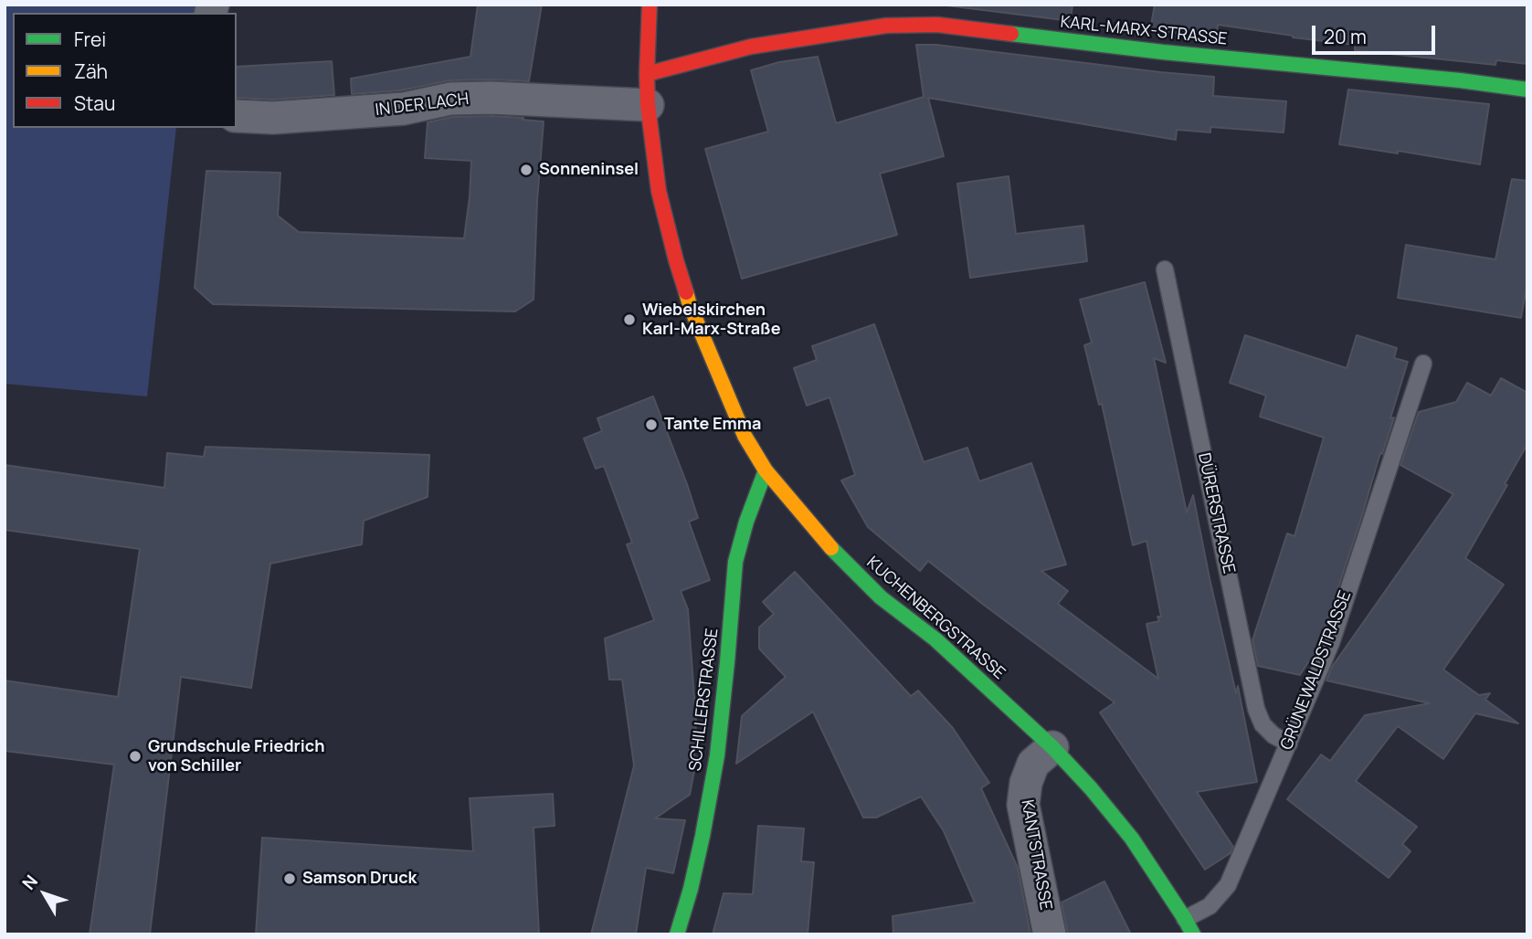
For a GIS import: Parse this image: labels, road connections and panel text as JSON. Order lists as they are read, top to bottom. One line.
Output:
{"streets":{"street":["KARL-MARX-STRASSE","IN DER LACH","KUCHENBERGSTRASSE","SCHILLERSTRASSE","KANTSTRASSE"],"lane":["DÜRERSTRASSE","GRÜNEWALDSTRASSE"]},"crossings":[["KARL-MARX-STRASSE","IN DER LACH"],["KARL-MARX-STRASSE","KUCHENBERGSTRASSE"],["IN DER LACH","KUCHENBERGSTRASSE"],["DÜRERSTRASSE","GRÜNEWALDSTRASSE"],["KUCHENBERGSTRASSE","GRÜNEWALDSTRASSE"],["KUCHENBERGSTRASSE","SCHILLERSTRASSE"],["KUCHENBERGSTRASSE","KANTSTRASSE"]],"places":["Sonneninsel","Wiebelskirchen Karl-Marx-Straße","Tante Emma","Grundschule Friedrich von Schiller","Samson Druck"],"legend":["Frei","Zäh","Stau"],"scale_bar":"20 m","north":"top left"}
